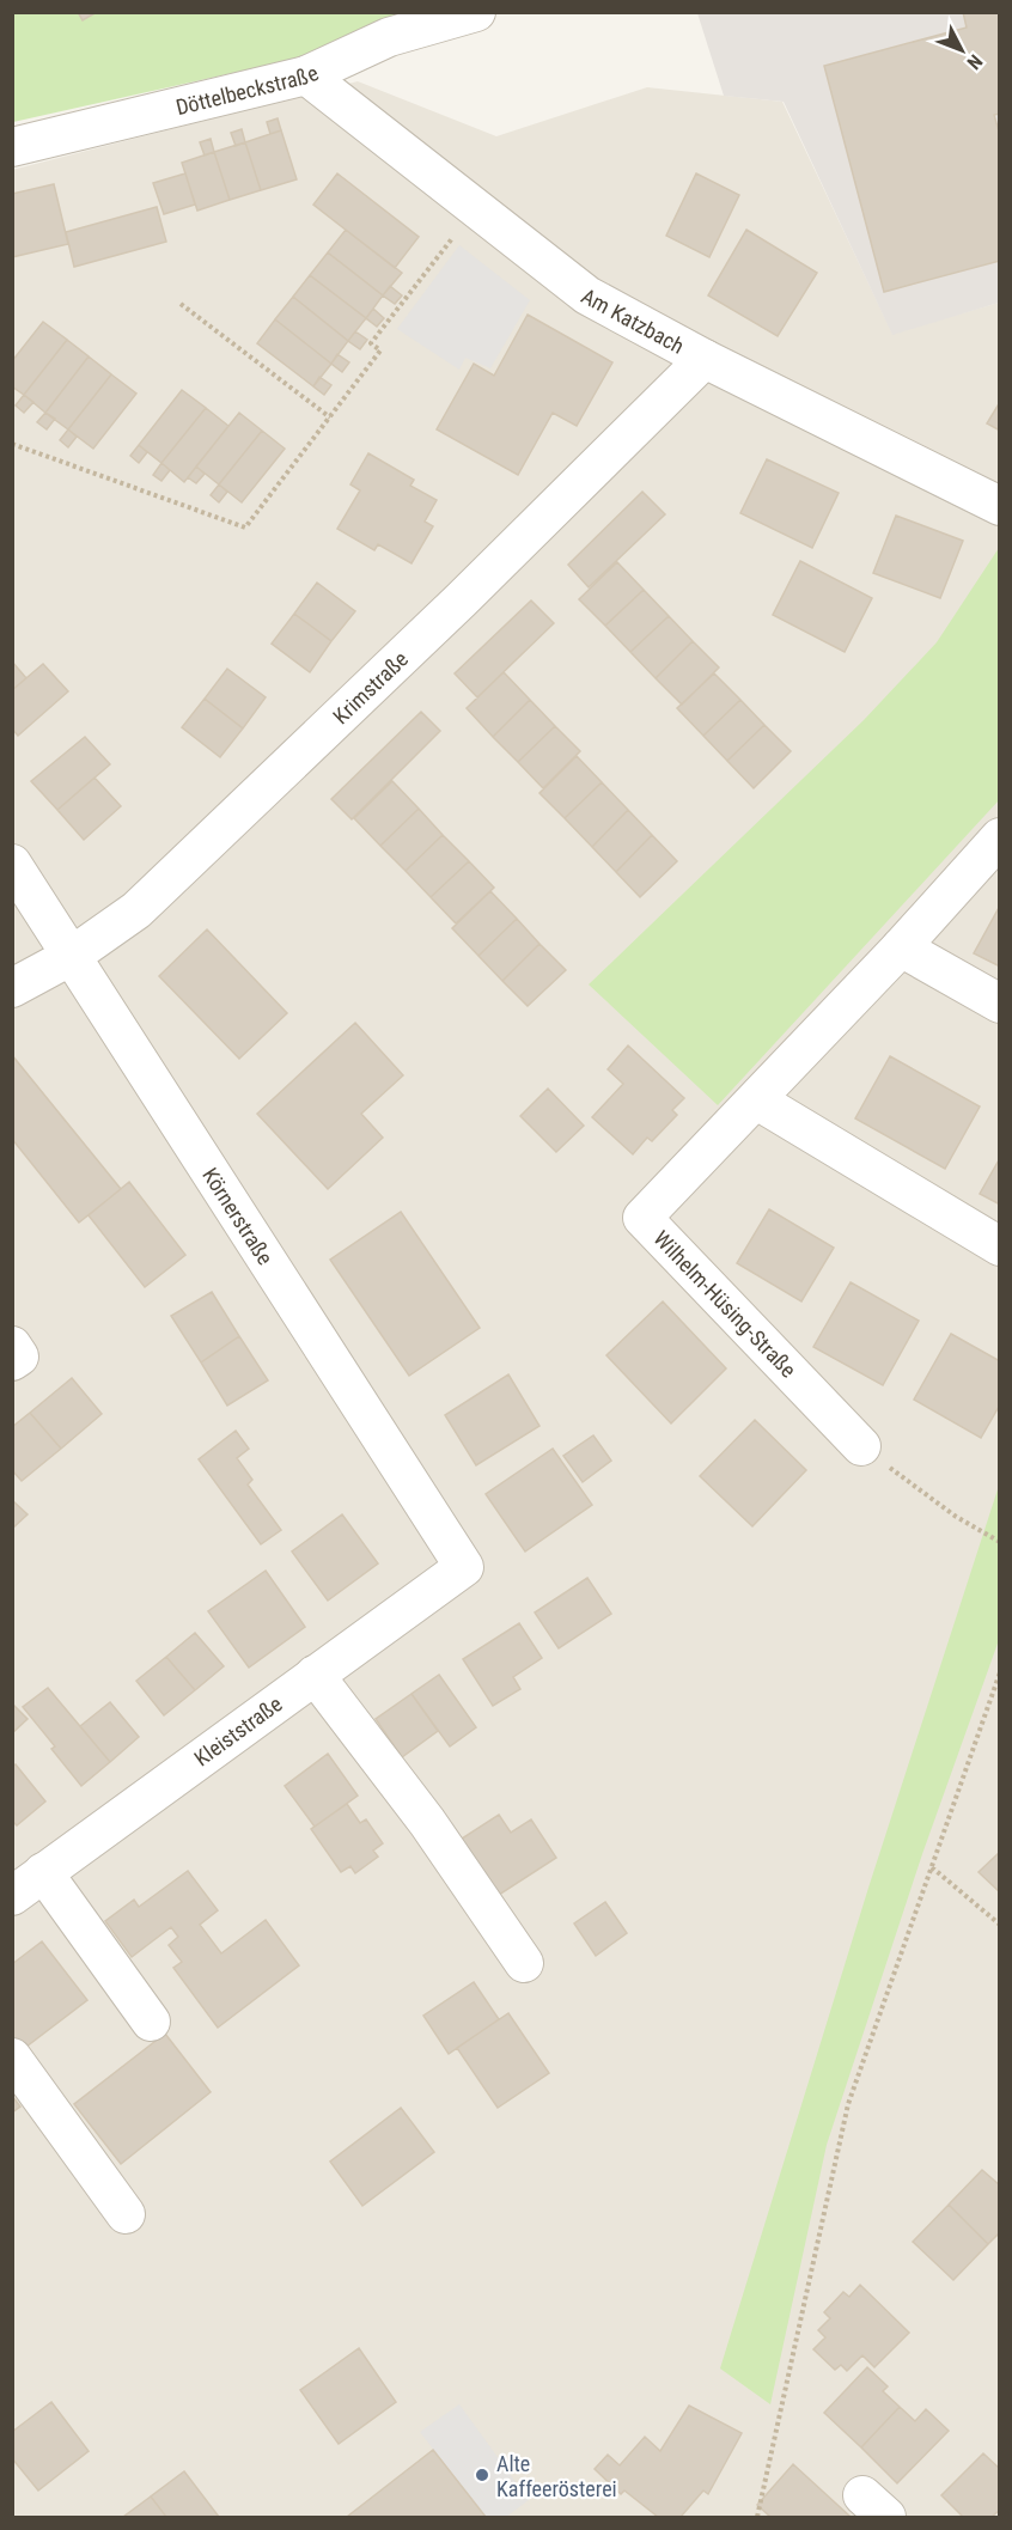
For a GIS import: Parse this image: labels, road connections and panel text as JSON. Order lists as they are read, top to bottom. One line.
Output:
{"streets":{"street":["Döttelbeckstraße","Am Katzbach","Krimstraße","Körnerstraße","Wilhelm-Hüsing-Straße","Kleiststraße"]},"crossings":[["Döttelbeckstraße","Am Katzbach"],["Am Katzbach","Krimstraße"],["Krimstraße","Körnerstraße"],["Körnerstraße","Kleiststraße"]],"places":["Alte Kaffeerösterei"],"north":"bottom right"}
